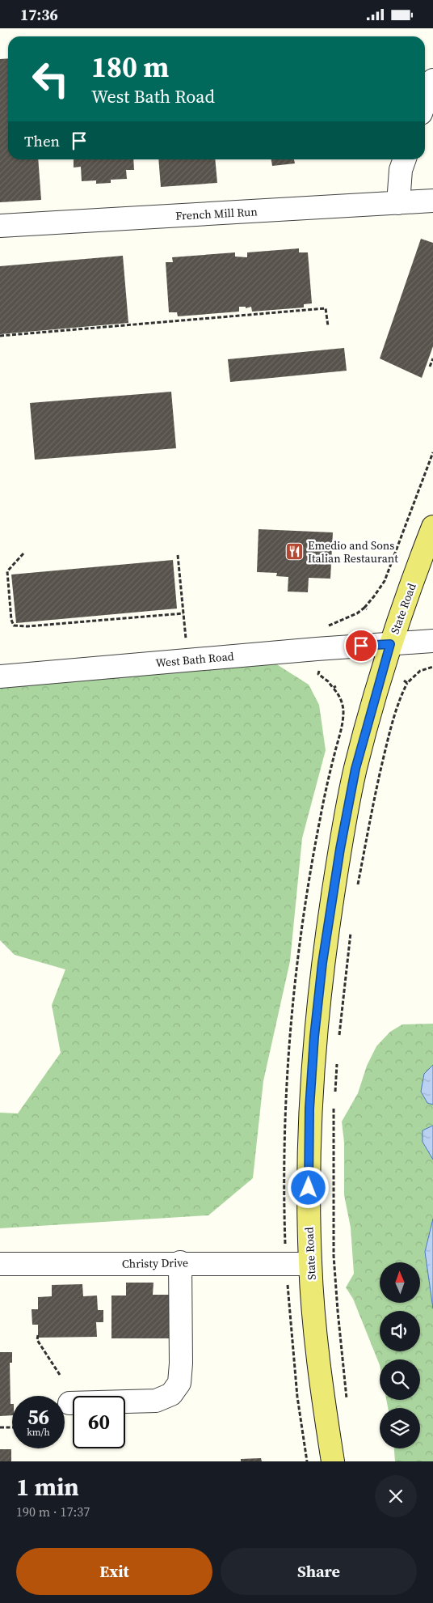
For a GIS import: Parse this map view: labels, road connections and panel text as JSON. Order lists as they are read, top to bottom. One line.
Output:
{"streets":{"main road":["State Road"],"street":["French Mill Run","West Bath Road","Christy Drive"]},"crossings":[["State Road","West Bath Road"],["State Road","Christy Drive"]],"places":{"restaurant":["Emedio and Sons Italian Restaurant"]},"north":"top","page":{"status":"17:36","turn":["180 m","West Bath Road"],"then":"Then","speed":"56 km/h","limit":"60","heading":["1 min","190 m · 17:37"],"buttons":["Exit","Share"]}}
